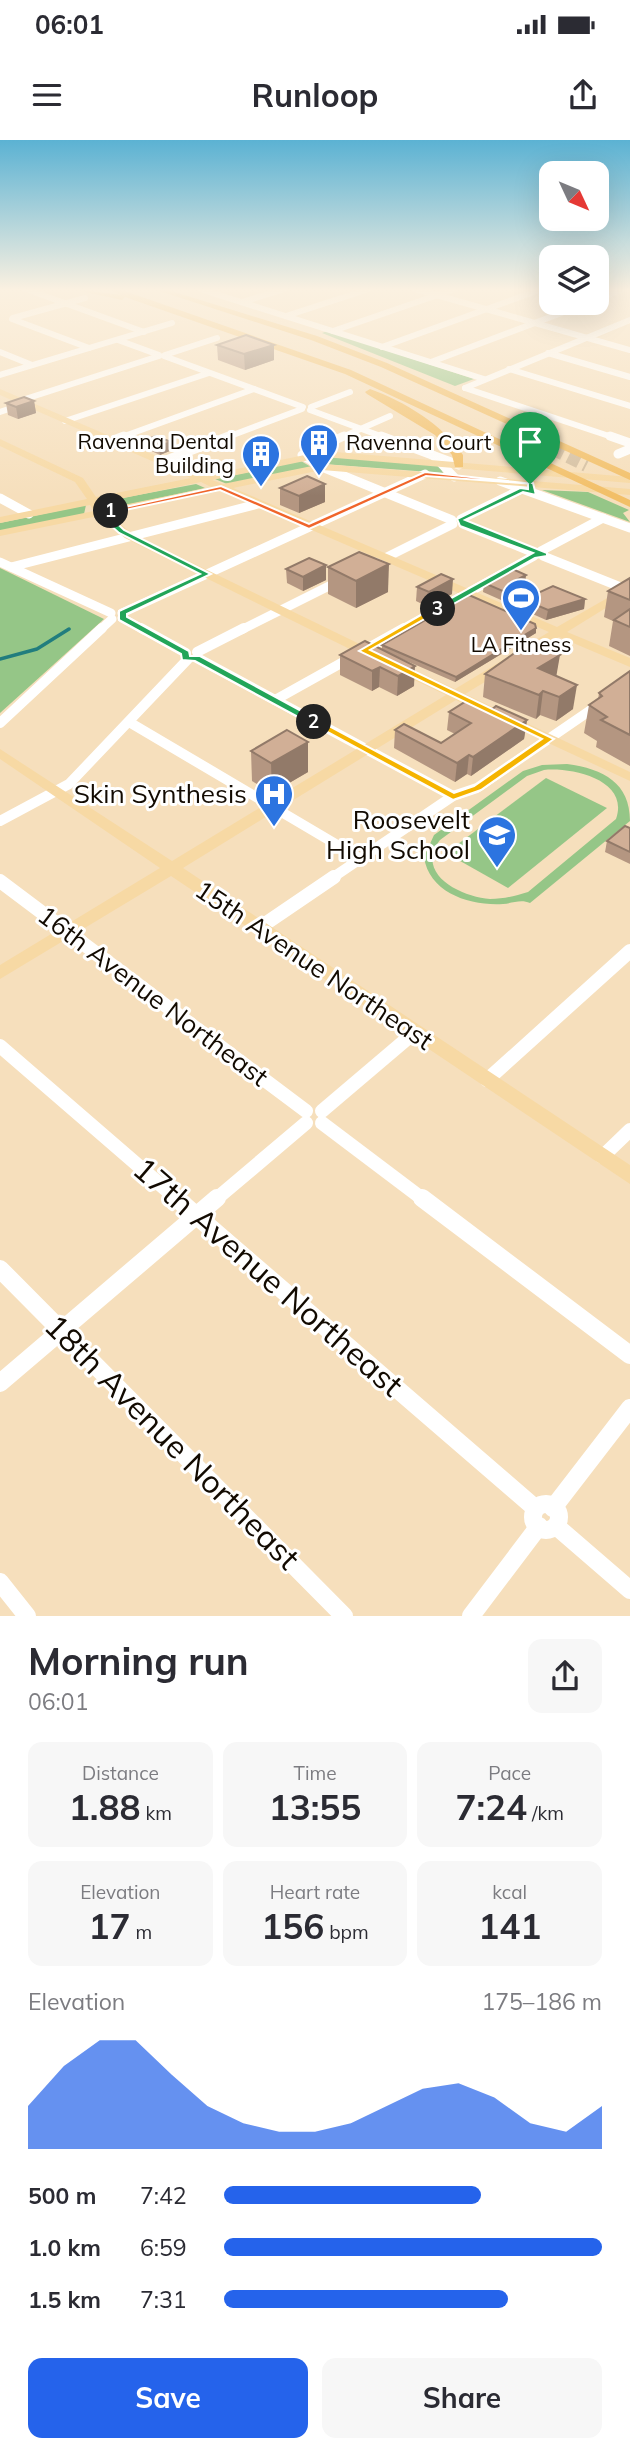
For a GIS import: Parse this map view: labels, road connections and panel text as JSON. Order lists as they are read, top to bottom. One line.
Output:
{"streets":{"main road":["15th Avenue Northeast"],"street":["16th Avenue Northeast","17th Avenue Northeast","18th Avenue Northeast"]},"places":{"building":["Ravenna Court","Ravenna Dental Building"],"sports":["LA Fitness"],"hospital":["Skin Synthesis"],"school or university":["Roosevelt High School"]},"north":"bottom right","page":{"status":"06:01","header":"Runloop","pins":["1","3","2"],"heading":["Morning run","06:01"],"stats":[["Distance","1.88 km"],["Time","13:55"],["Pace","7:24 /km"],["Elevation","17 m"],["Heart rate","156 bpm"],["kcal","141"]],"chart":["Elevation","175–186 m"],"list":[{"name":"500 m","note":"7:42"},{"name":"1.0 km","note":"6:59"},{"name":"1.5 km","note":"7:31"}],"buttons":["Save","Share"]}}
